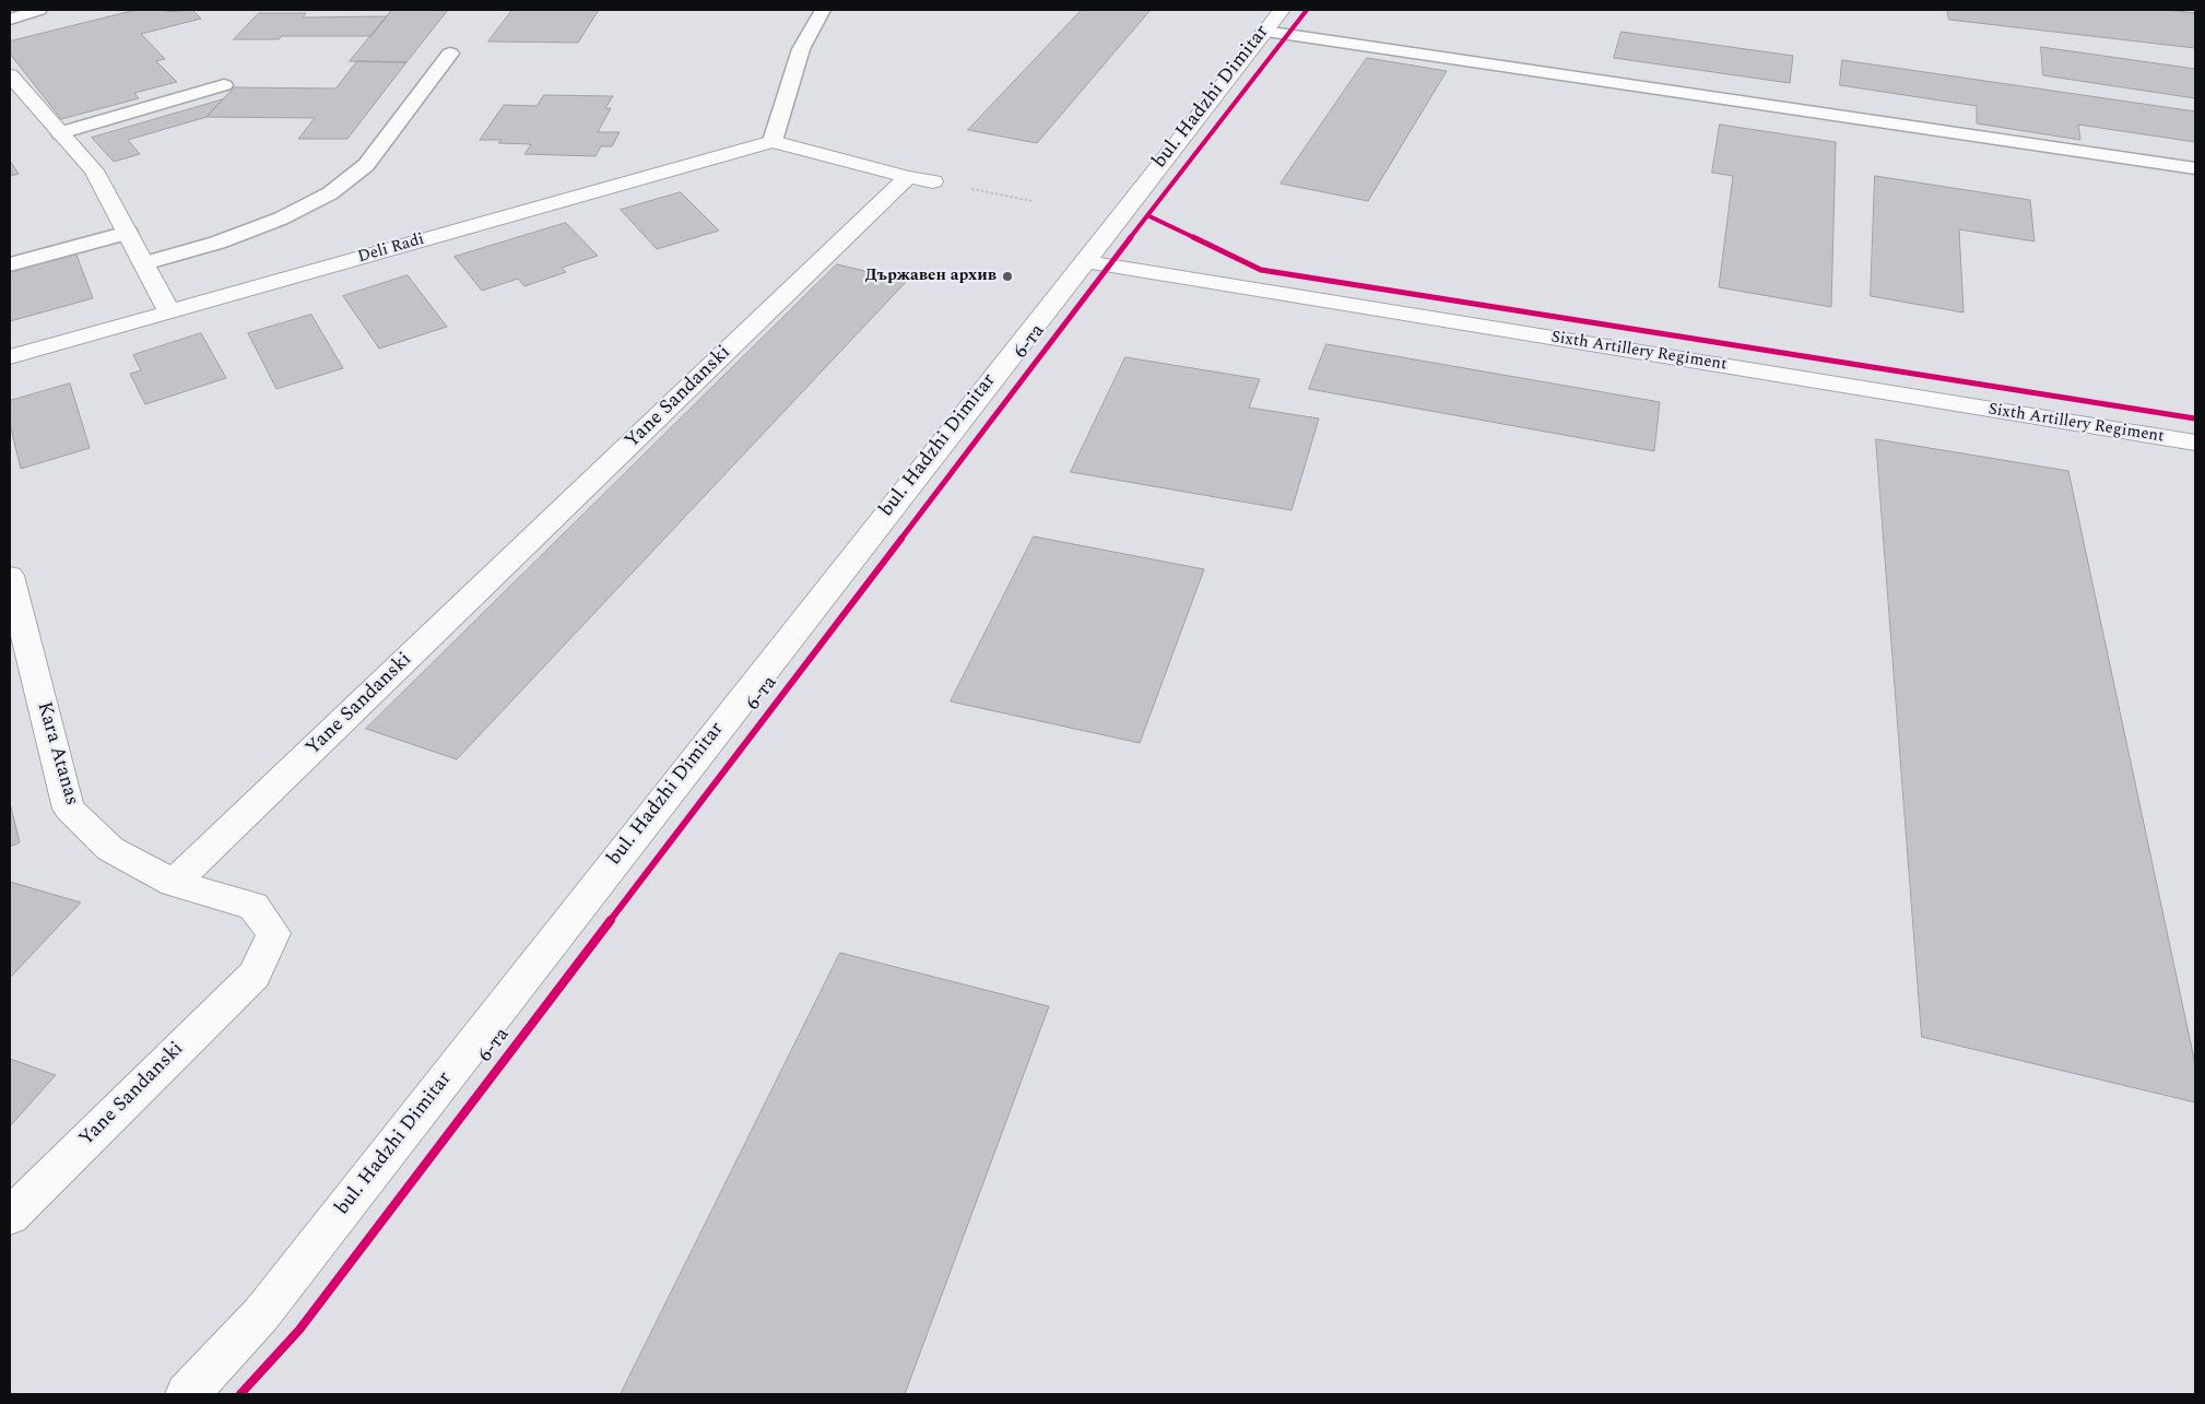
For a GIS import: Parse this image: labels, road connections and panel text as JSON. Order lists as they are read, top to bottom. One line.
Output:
{"streets":{"street":["bul. Hadzhi Dimitar","Deli Radi","Sixth Artillery Regiment","Yane Sandanski","Kara Atanas"],"cycle path":["6-та"]},"crossings":[["bul. Hadzhi Dimitar","Sixth Artillery Regiment"],["Yane Sandanski","Kara Atanas"]],"places":["Държавен архив"]}
